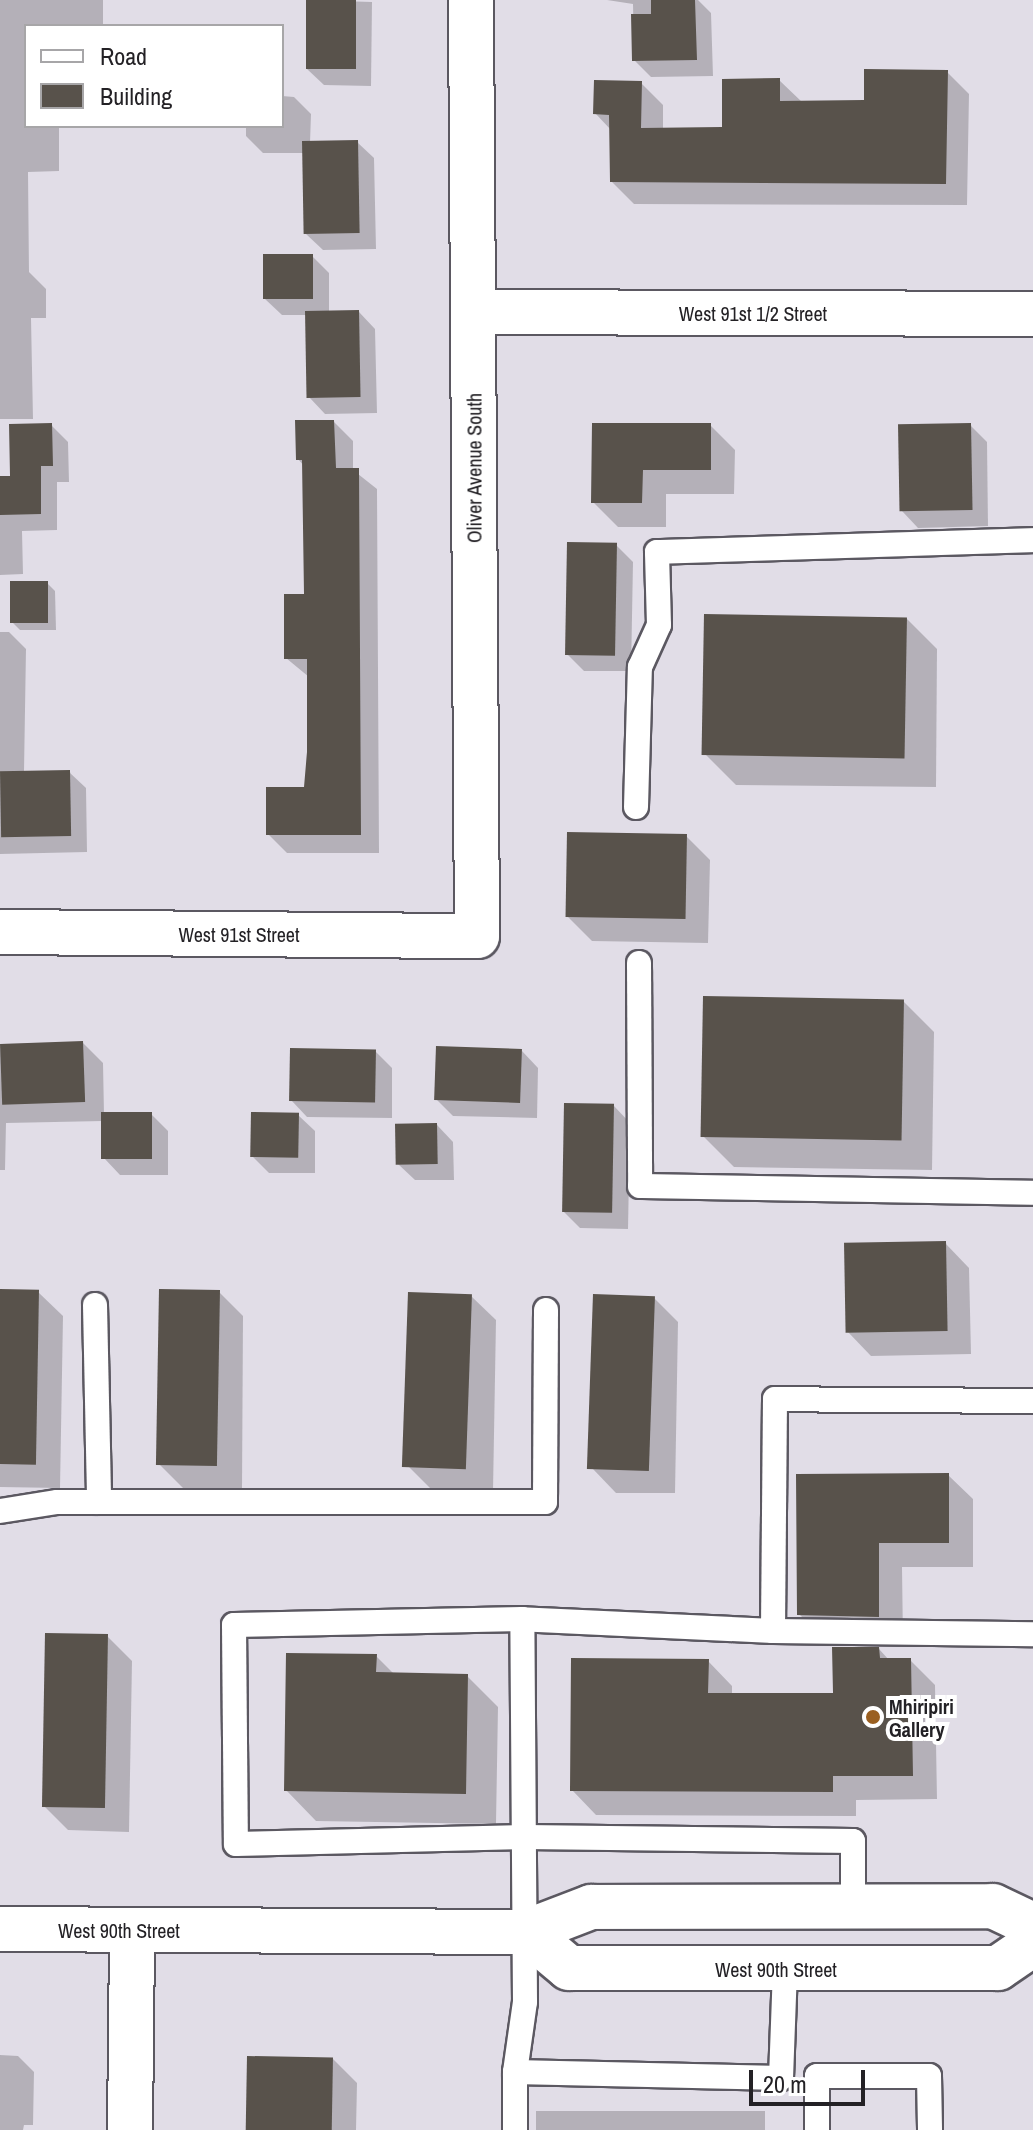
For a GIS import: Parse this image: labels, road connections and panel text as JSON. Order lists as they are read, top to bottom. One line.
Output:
{"streets":{"street":["West 91st 1/2 Street","Oliver Avenue South","West 91st Street","West 90th Street"]},"crossings":[["West 91st 1/2 Street","Oliver Avenue South"],["Oliver Avenue South","West 91st Street"]],"places":["Mhiripiri Gallery"],"legend":["Road","Building"],"scale_bar":"20 m"}
